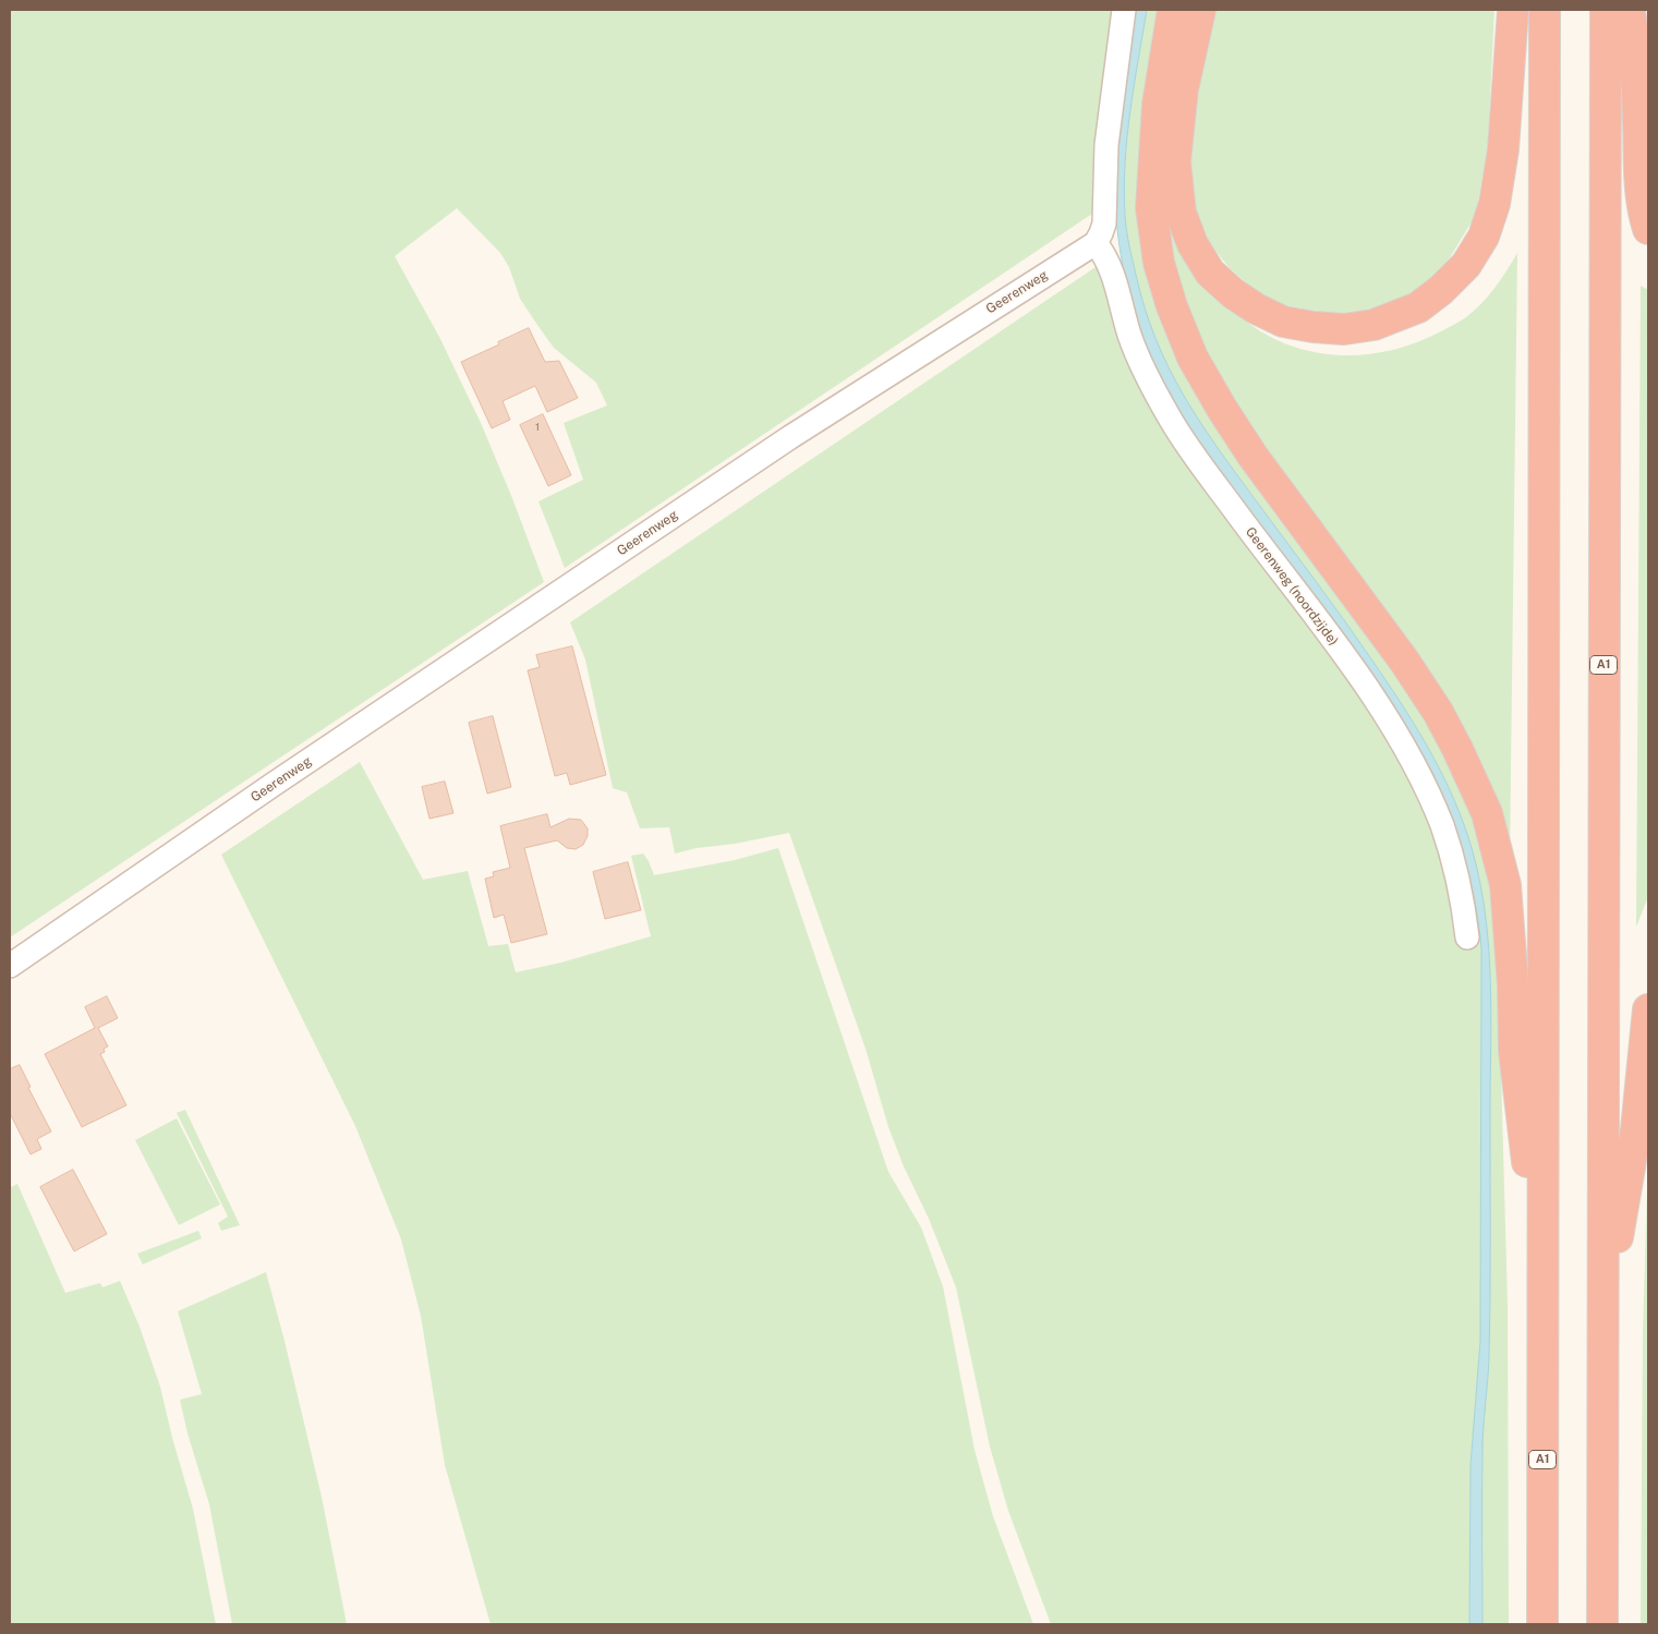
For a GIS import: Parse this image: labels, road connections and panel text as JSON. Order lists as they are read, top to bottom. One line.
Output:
{"streets":{"highway":["A1"],"street":["Geerenweg","Geerenweg (noordzijde)"]},"crossings":[["Geerenweg","Geerenweg (noordzijde)"]],"house_numbers":["1"]}
